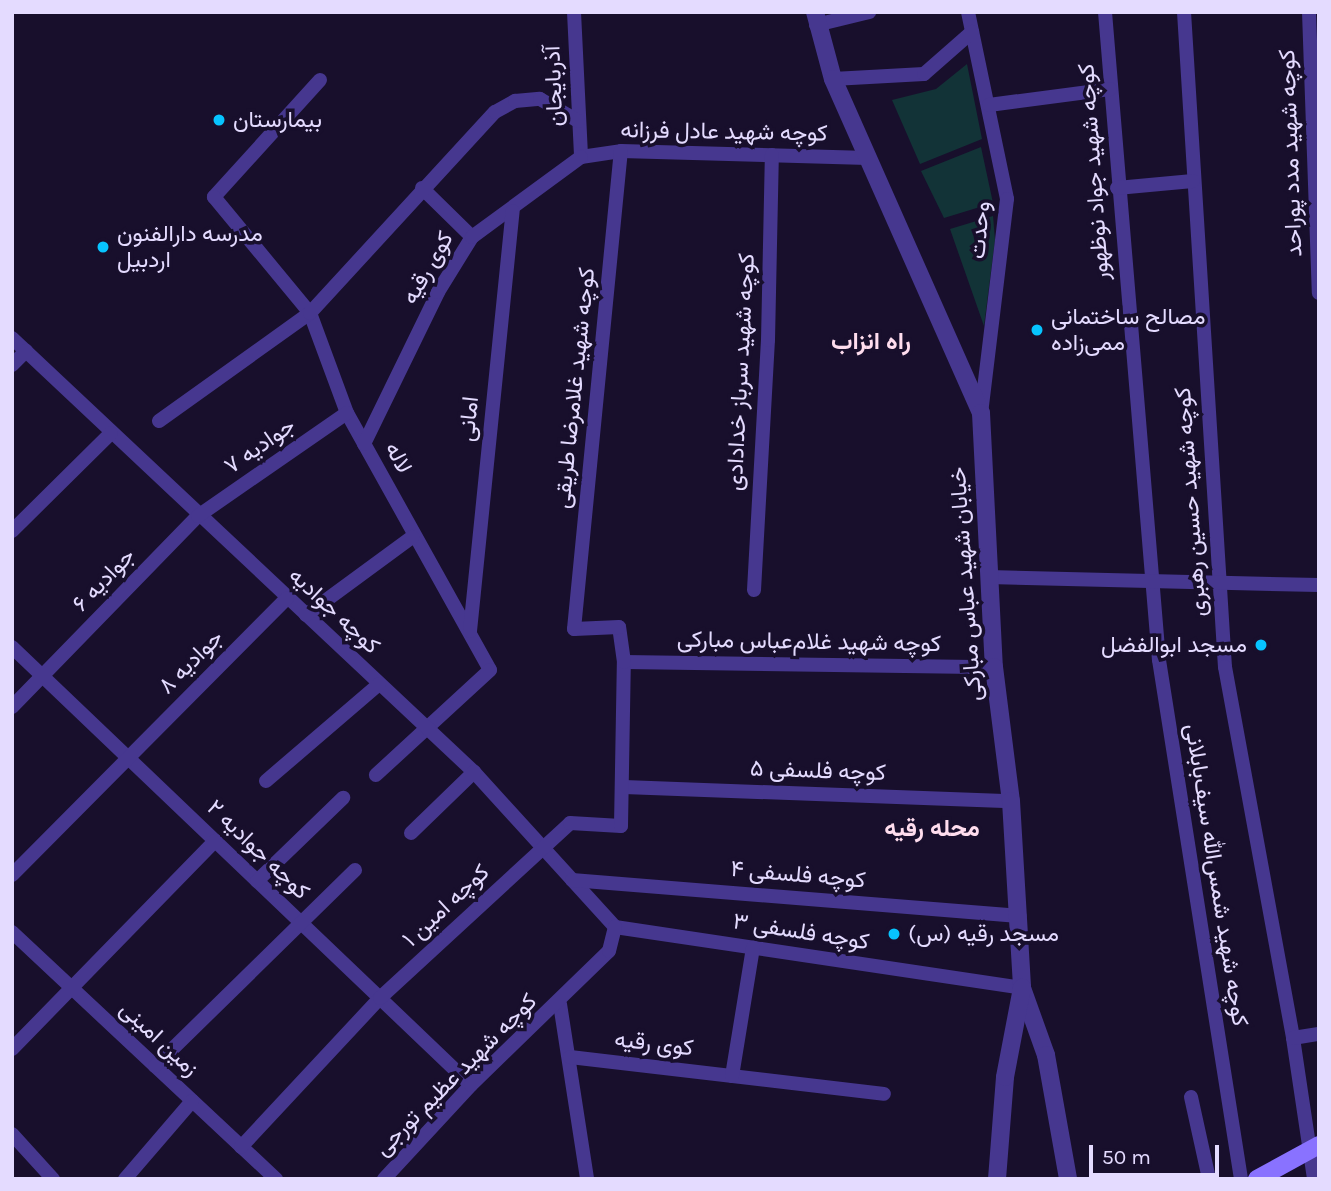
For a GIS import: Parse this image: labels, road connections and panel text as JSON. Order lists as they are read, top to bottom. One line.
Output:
{"streets":{"street":["آذربایجان","کوچه شهید عادل فرزانه","کوچه شهید مدد پوراحد","کوچه شهید جواد نوظهور","وحدت","کوی رقیه","کوچه شهید سرباز خدادادی","کوچه شهید غلامرضا طریقی","امانی","جوادیه ۷","لاله","کوچه شهید حسین رهبری","جوادیه ۶","خیابان شهید عباس مبارکی","کوچه جوادیه","کوچه شهید غلام‌عباس مبارکی","جوادیه ۸","کوچه فلسفی ۵","کوچه جوادیه ۲","کوچه فلسفی ۴","کوچه شهید شمس‌الله سیف‌بابلانی","کوچه امین ۱","کوچه فلسفی ۳","زمین امینی","کوچه شهید عظیم تورجی"]},"crossings":[["آذربایجان","کوچه شهید عادل فرزانه"],["آذربایجان","کوی رقیه"],["کوچه شهید عادل فرزانه","کوی رقیه"],["کوچه شهید عادل فرزانه","کوچه شهید سرباز خدادادی"],["کوچه شهید عادل فرزانه","کوچه شهید غلامرضا طریقی"],["کوچه شهید عادل فرزانه","خیابان شهید عباس مبارکی"],["کوچه شهید جواد نوظهور","کوچه شهید شمس‌الله سیف‌بابلانی"],["وحدت","خیابان شهید عباس مبارکی"],["کوی رقیه","امانی"],["کوی رقیه","لاله"],["کوچه شهید غلامرضا طریقی","کوچه شهید غلام‌عباس مبارکی"],["امانی","لاله"],["جوادیه ۷","لاله"],["جوادیه ۷","جوادیه ۶"],["جوادیه ۷","کوچه جوادیه"],["لاله","کوچه جوادیه"],["جوادیه ۶","کوچه جوادیه"],["جوادیه ۶","کوچه جوادیه ۲"],["خیابان شهید عباس مبارکی","کوچه شهید غلام‌عباس مبارکی"],["خیابان شهید عباس مبارکی","کوچه فلسفی ۵"],["خیابان شهید عباس مبارکی","کوچه فلسفی ۴"],["خیابان شهید عباس مبارکی","کوچه فلسفی ۳"],["کوچه جوادیه","جوادیه ۸"],["کوچه جوادیه","کوچه فلسفی ۴"],["کوچه جوادیه","کوچه امین ۱"],["کوچه جوادیه","کوچه فلسفی ۳"],["کوچه جوادیه","کوچه شهید عظیم تورجی"],["جوادیه ۸","کوچه جوادیه ۲"],["کوچه جوادیه ۲","کوچه امین ۱"],["کوچه جوادیه ۲","کوچه شهید عظیم تورجی"],["کوچه امین ۱","زمین امینی"],["کوچه فلسفی ۳","کوچه شهید عظیم تورجی"]],"districts":["راه انزاب","محله رقیه"],"places":["بیمارستان","مدرسه دارالفنون اردبیل","مصالح ساختمانی ممی‌زاده","مسجد ابوالفضل","مسجد رقیه (س)"],"scale_bar":"50 m"}
